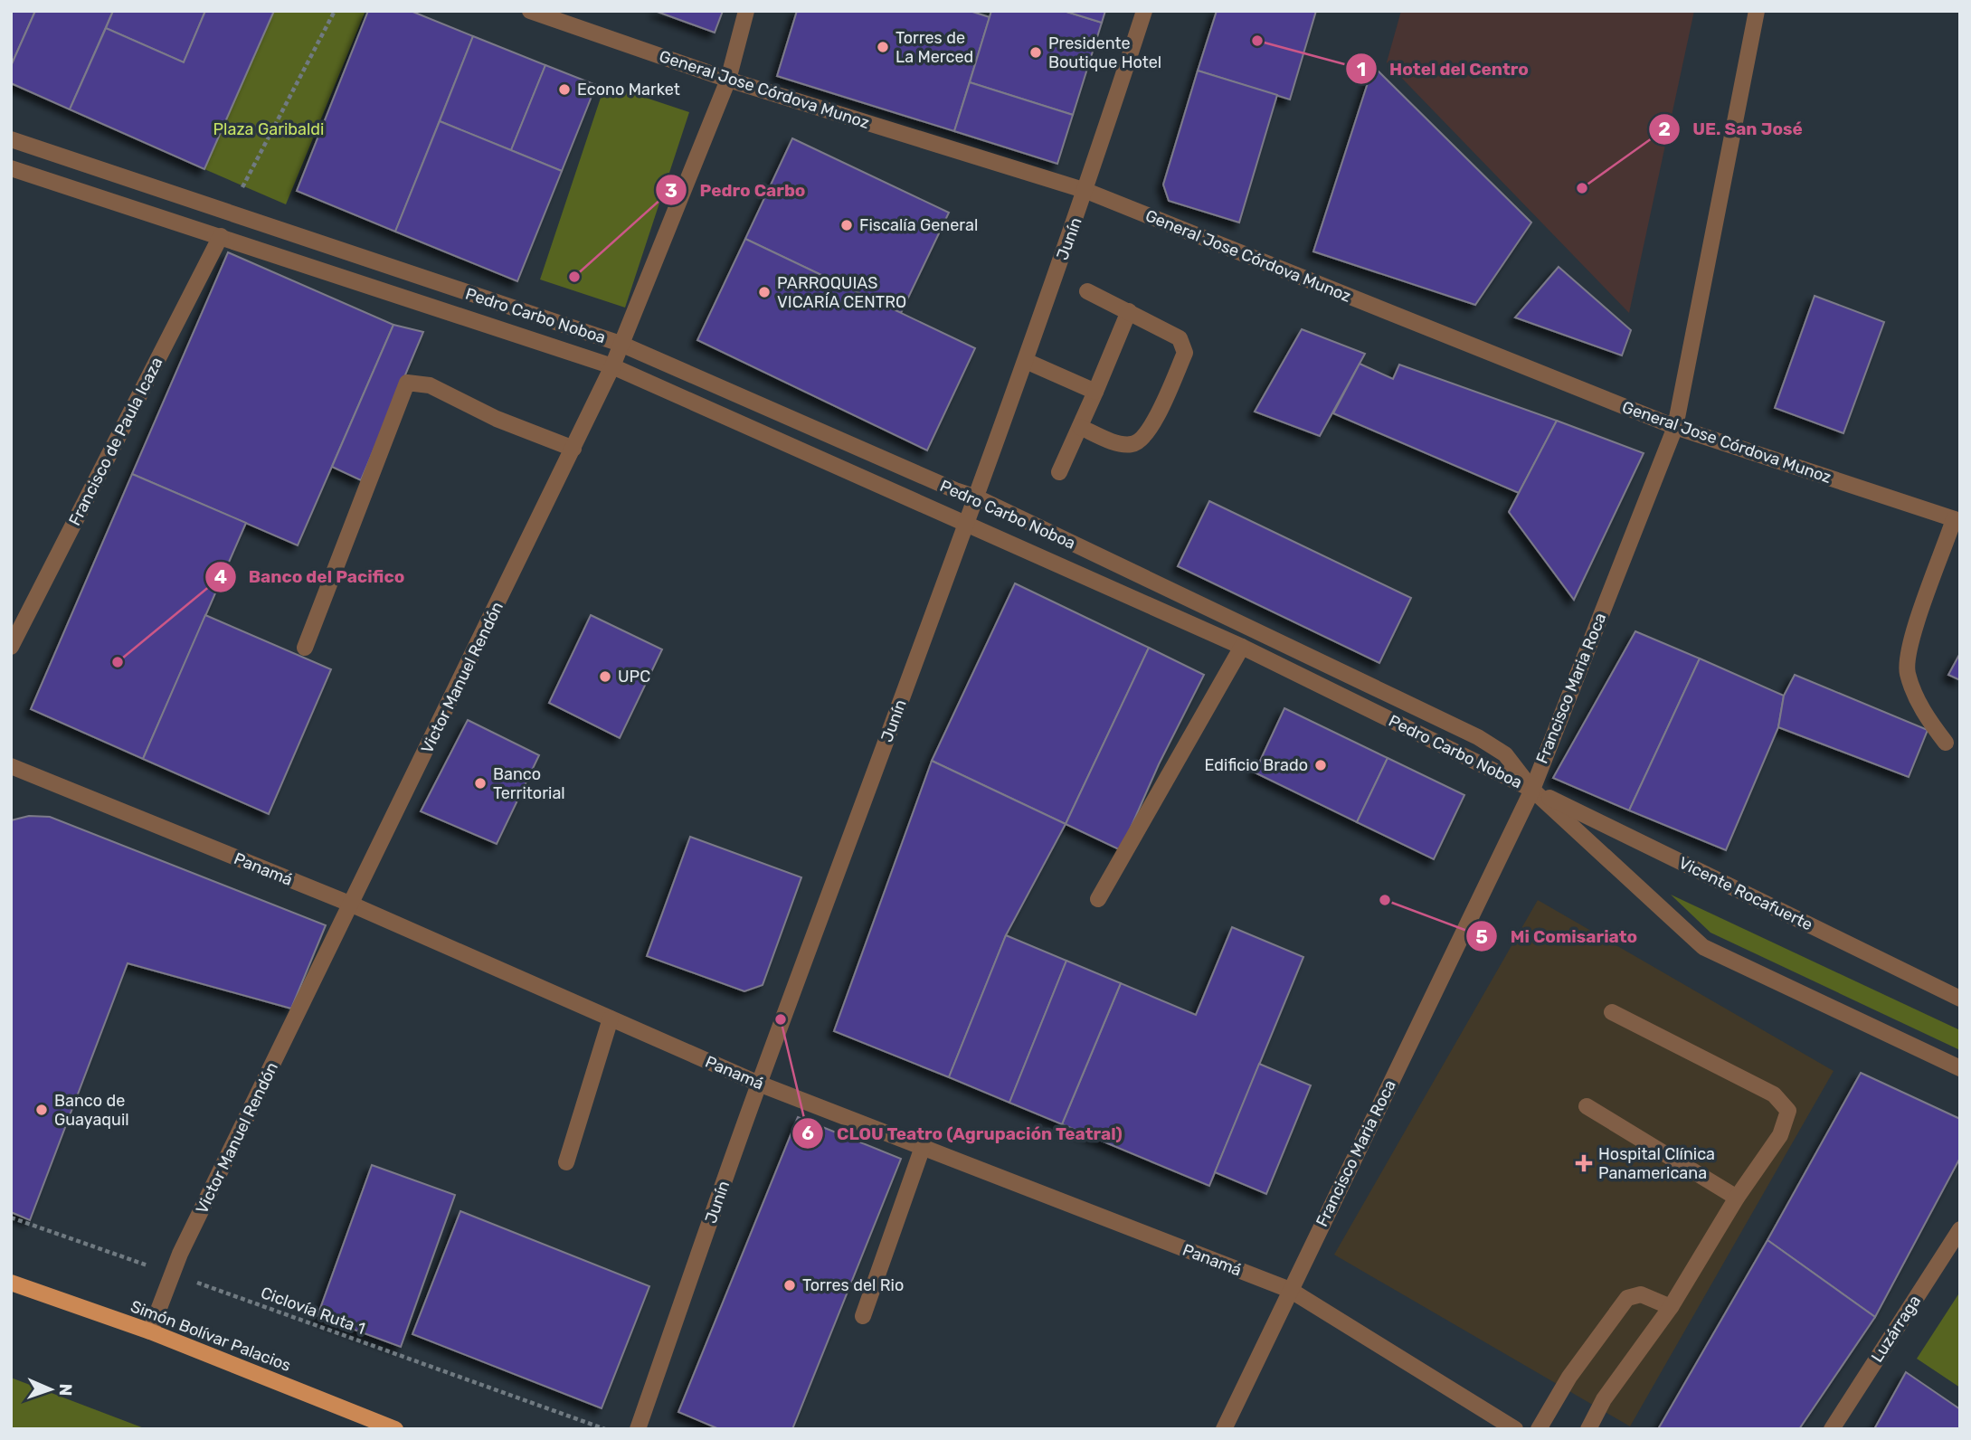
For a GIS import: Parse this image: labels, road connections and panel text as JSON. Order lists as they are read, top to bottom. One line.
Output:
{"streets":{"main road":["Simón Bolívar Palacios"],"street":["General Jose Córdova Munoz","Junín","Pedro Carbo Noboa","Francisco de Paula Icaza","Victor Manuel Rendón","Francisco Maria Roca","Panamá","Vicente Rocafuerte","Luzárraga"],"path":["Ciclovía Ruta 1"]},"crossings":[["General Jose Córdova Munoz","Junín"],["General Jose Córdova Munoz","Victor Manuel Rendón"],["General Jose Córdova Munoz","Francisco Maria Roca"],["Junín","Pedro Carbo Noboa"],["Junín","Panamá"],["Pedro Carbo Noboa","Francisco de Paula Icaza"],["Pedro Carbo Noboa","Victor Manuel Rendón"],["Pedro Carbo Noboa","Francisco Maria Roca"],["Pedro Carbo Noboa","Vicente Rocafuerte"],["Victor Manuel Rendón","Panamá"],["Victor Manuel Rendón","Ciclovía Ruta 1"],["Victor Manuel Rendón","Simón Bolívar Palacios"],["Francisco Maria Roca","Panamá"],["Francisco Maria Roca","Vicente Rocafuerte"]],"parks":["Plaza Garibaldi"],"places":{"other":["Hotel del Centro","Torres de La Merced","Presidente Boutique Hotel","Econo Market","UE. San José","Fiscalía General","Pedro Carbo","PARROQUIAS VICARÍA CENTRO","Banco del Pacifico","UPC","Edificio Brado","Banco Territorial","Mi Comisariato","CLOU Teatro (Agrupación Teatral)","Banco de Guayaquil","Torres del Rio"],"health":["Hospital Clínica Panamericana"]},"north":"right"}
